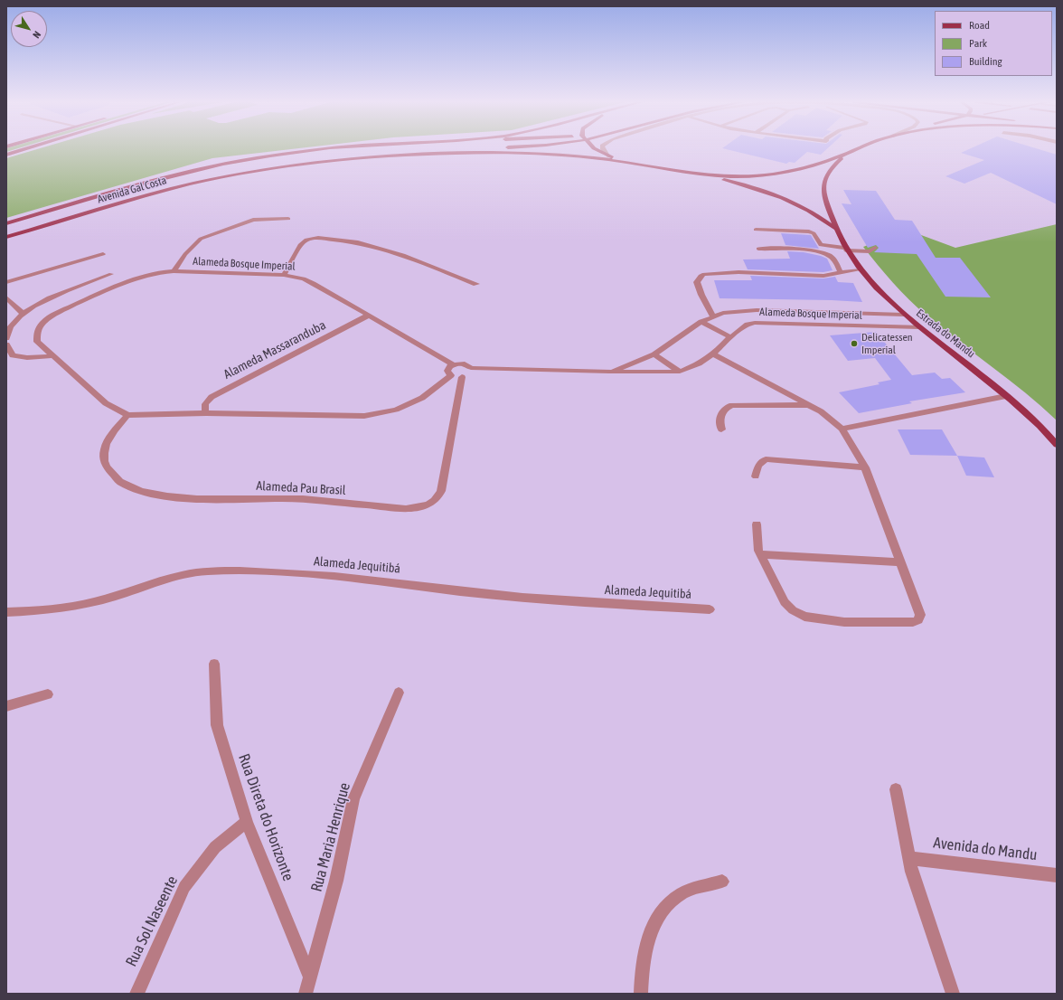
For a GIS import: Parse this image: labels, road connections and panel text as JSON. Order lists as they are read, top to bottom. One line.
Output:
{"streets":{"main road":["Avenida Gal Costa","Estrada do Mandu"],"street":["Alameda Bosque Imperial","Alameda Massaranduba","Alameda Pau Brasil","Alameda Jequitibá","Rua Direta do Horizonte","Rua Maria Henrique","Avenida do Mandu","Rua Sol Naseente"]},"crossings":[["Avenida Gal Costa","Estrada do Mandu"],["Alameda Bosque Imperial","Estrada do Mandu"],["Alameda Bosque Imperial","Alameda Massaranduba"],["Alameda Bosque Imperial","Alameda Pau Brasil"],["Rua Direta do Horizonte","Rua Maria Henrique"],["Rua Direta do Horizonte","Rua Sol Naseente"]],"places":["Delicatessen Imperial"],"legend":["Road","Park","Building"],"north":"bottom right"}
